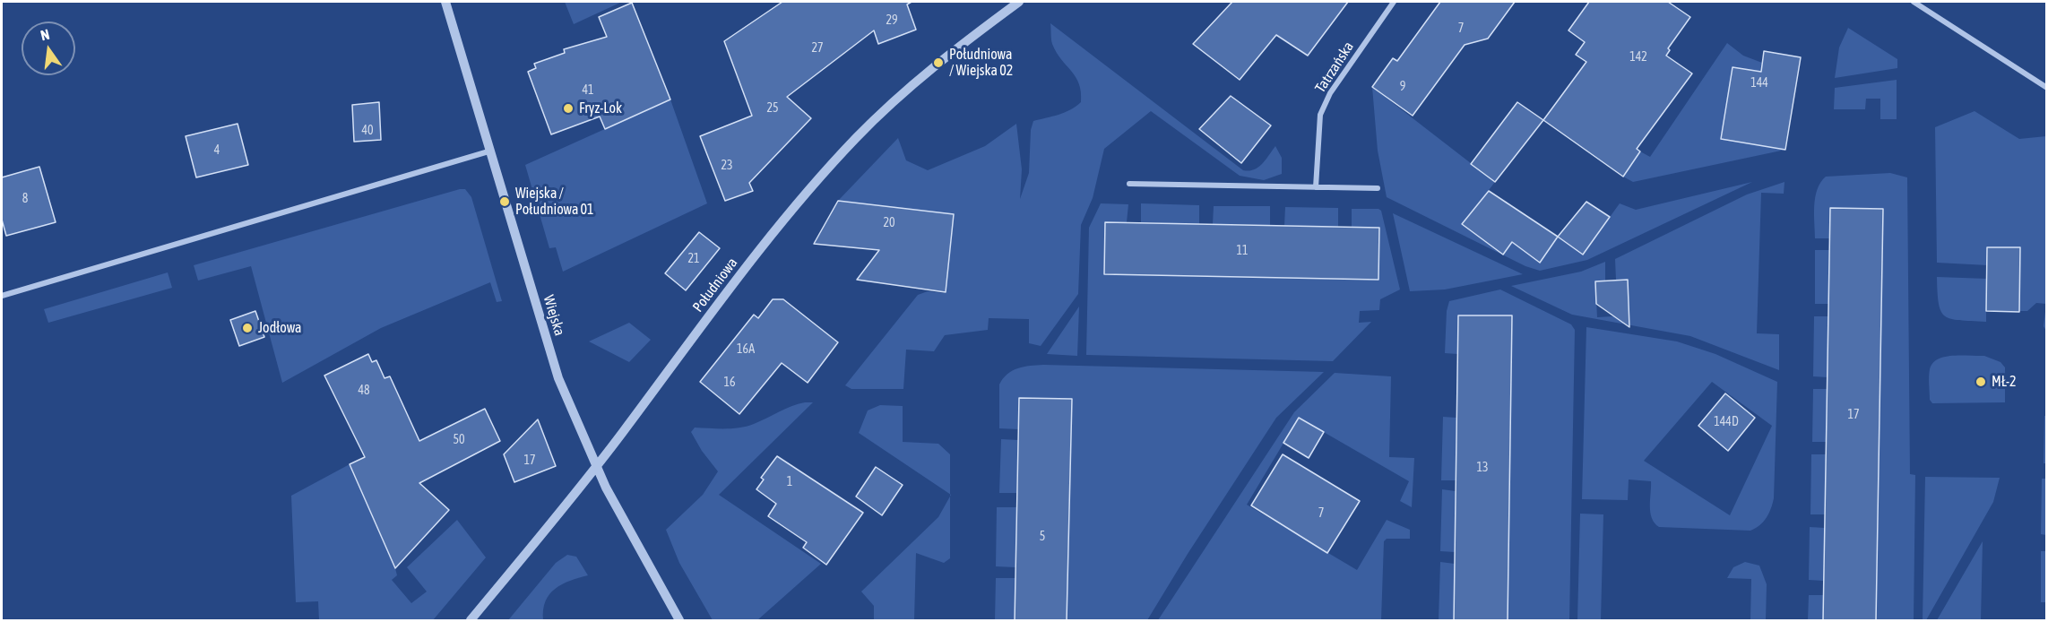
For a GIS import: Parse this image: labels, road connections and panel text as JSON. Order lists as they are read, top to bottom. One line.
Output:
{"streets":{"street":["Tatrzańska","Południowa","Wiejska"]},"crossings":[["Południowa","Wiejska"]],"places":["Południowa / Wiejska 02","Fryz-Lok","Wiejska / Południowa 01","Jodłowa","MŁ-2"],"house_numbers":["29","7","27","142","144","9","41","25","40","4","23","8","20","11","21","16A","16","48","17","144D","50","17","13","1","7","5"],"north":"top"}
